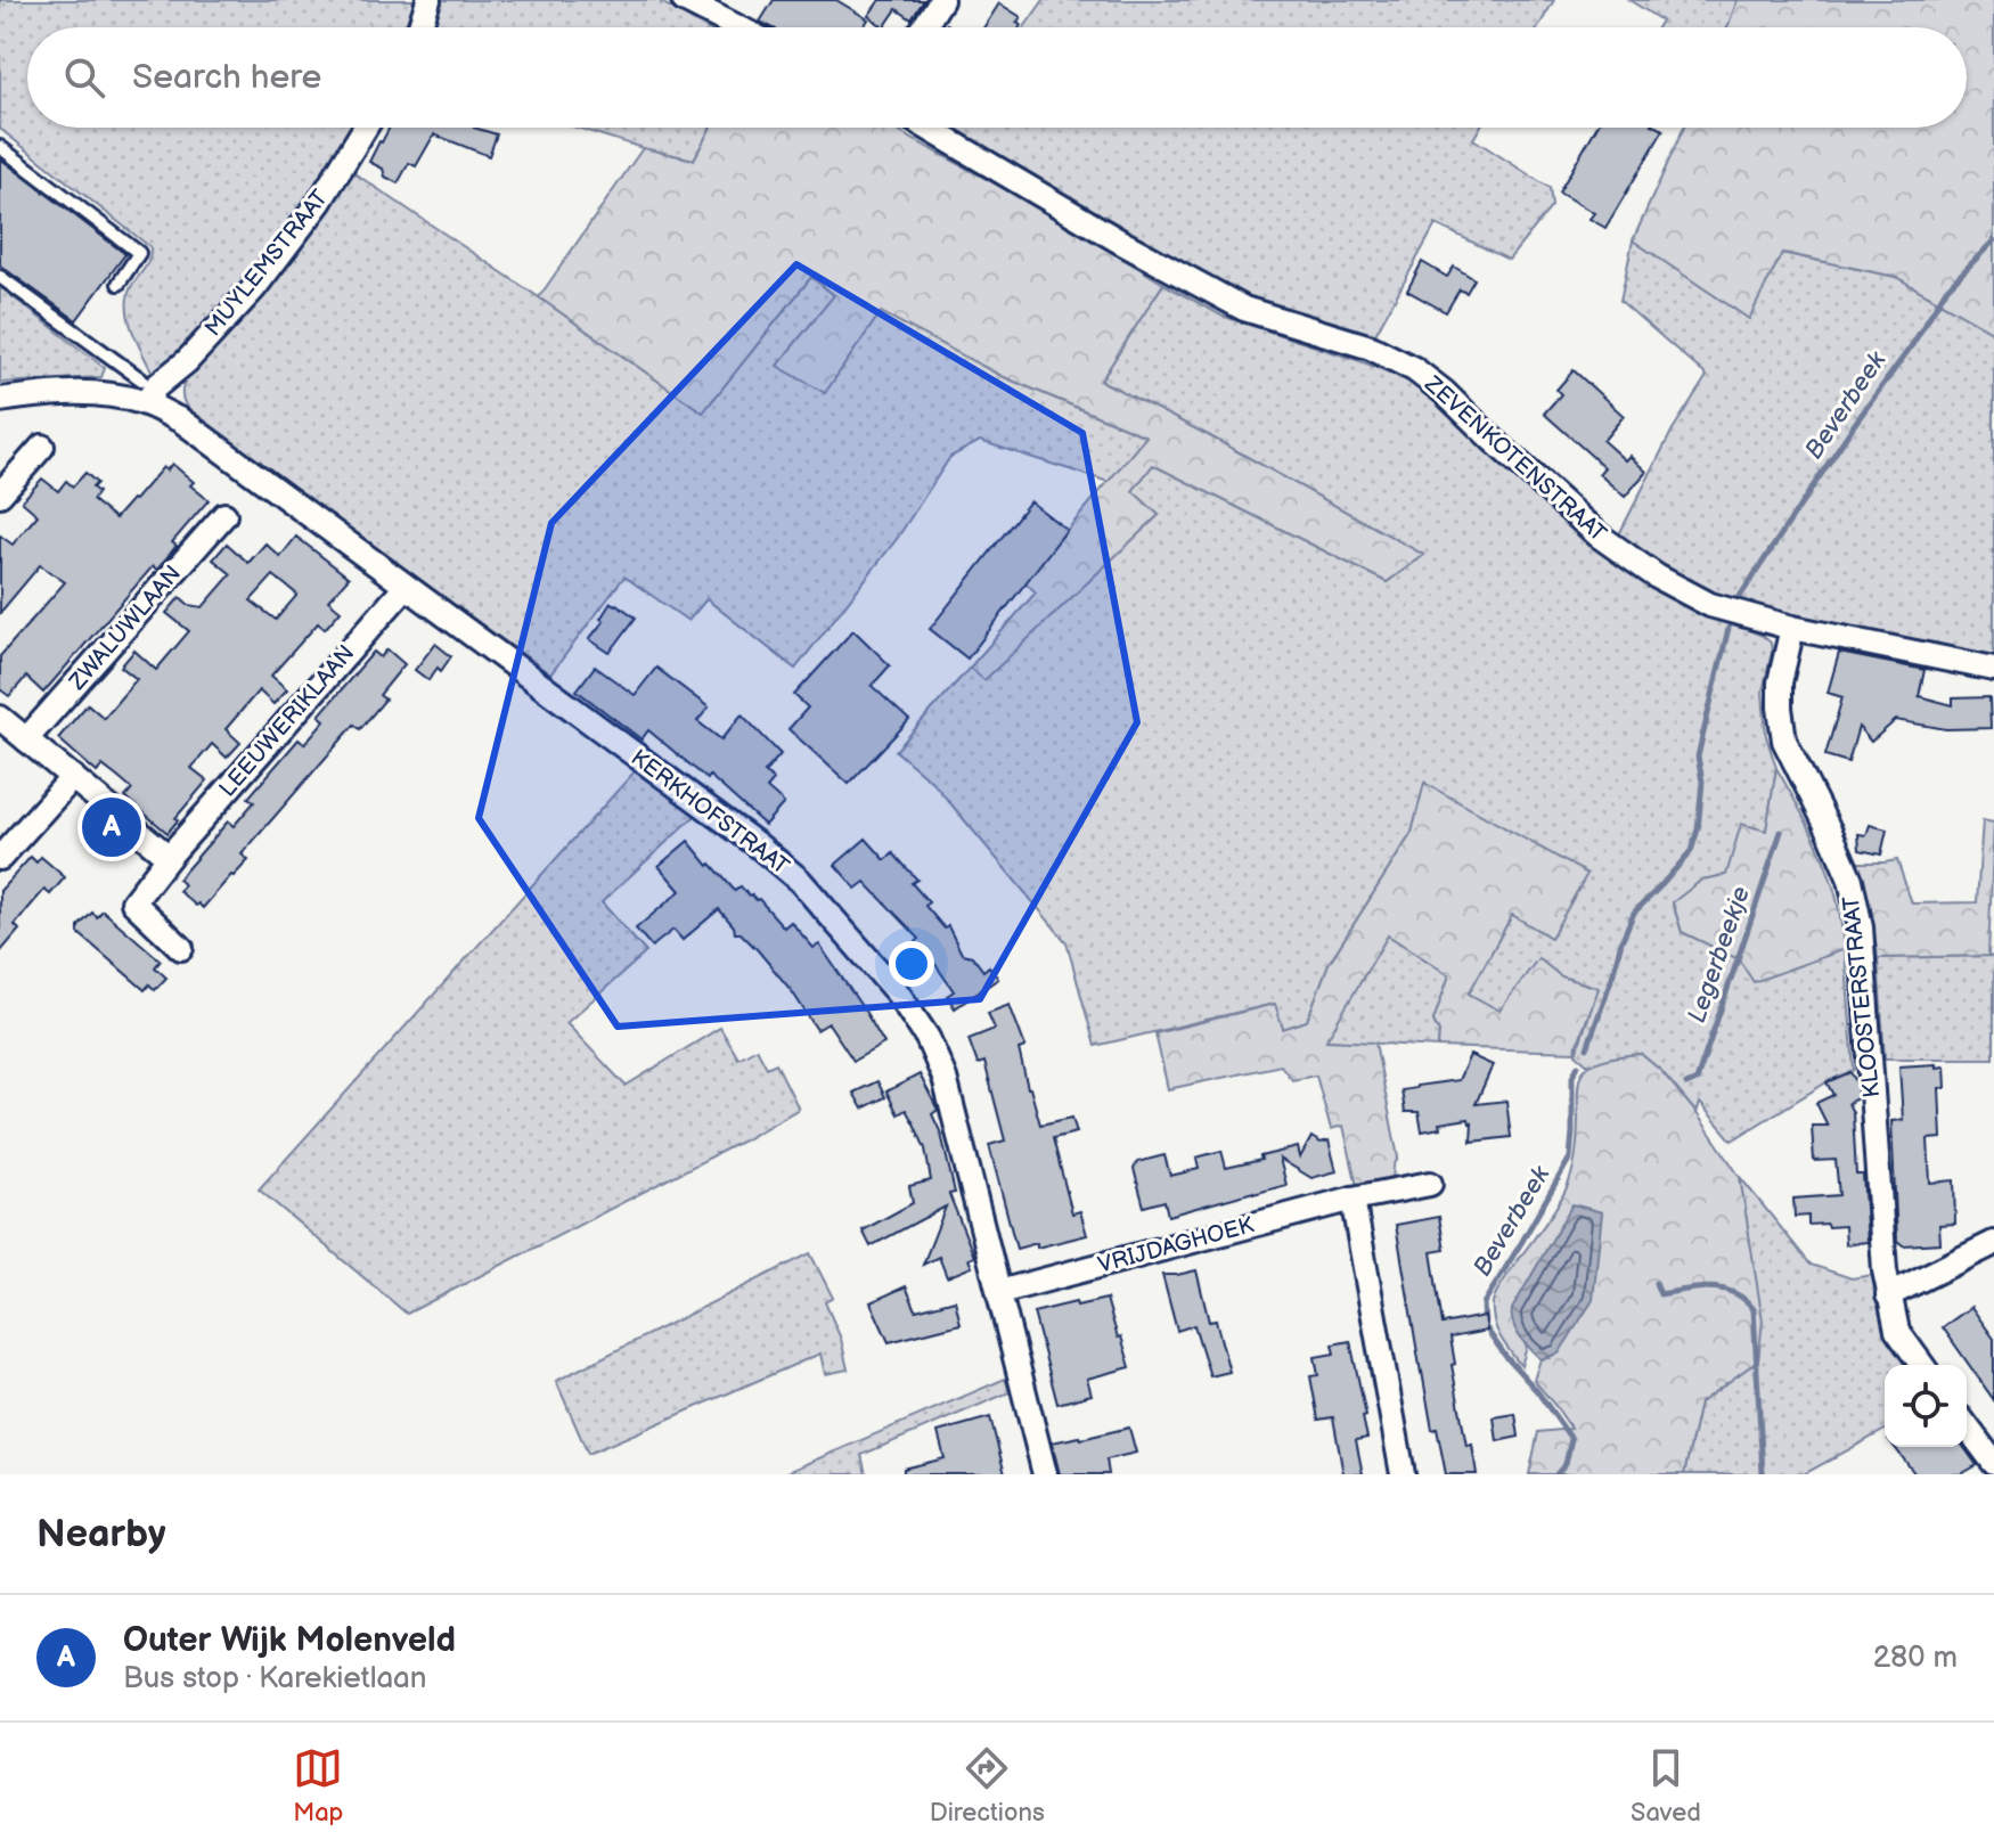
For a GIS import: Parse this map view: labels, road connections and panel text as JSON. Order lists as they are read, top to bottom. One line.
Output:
{"streets":{"street":["MUYLEMSTRAAT","ZEVENKOTENSTRAAT","ZWALUWLAAN","LEEUWERIKLAAN","KERKHOFSTRAAT","KLOOSTERSTRAAT","VRIJDAGHOEK"]},"crossings":[["MUYLEMSTRAAT","KERKHOFSTRAAT"],["ZEVENKOTENSTRAAT","KLOOSTERSTRAAT"],["LEEUWERIKLAAN","KERKHOFSTRAAT"],["KERKHOFSTRAAT","VRIJDAGHOEK"]],"water":["Beverbeek","Legerbeekje"],"page":{"search":"Search here","pins":"A","heading":"Nearby","list":[{"mark":"A","name":"Outer Wijk Molenveld","note":"Bus stop · Karekietlaan","value":"280 m"}],"nav":["Map","Directions","Saved"]}}
